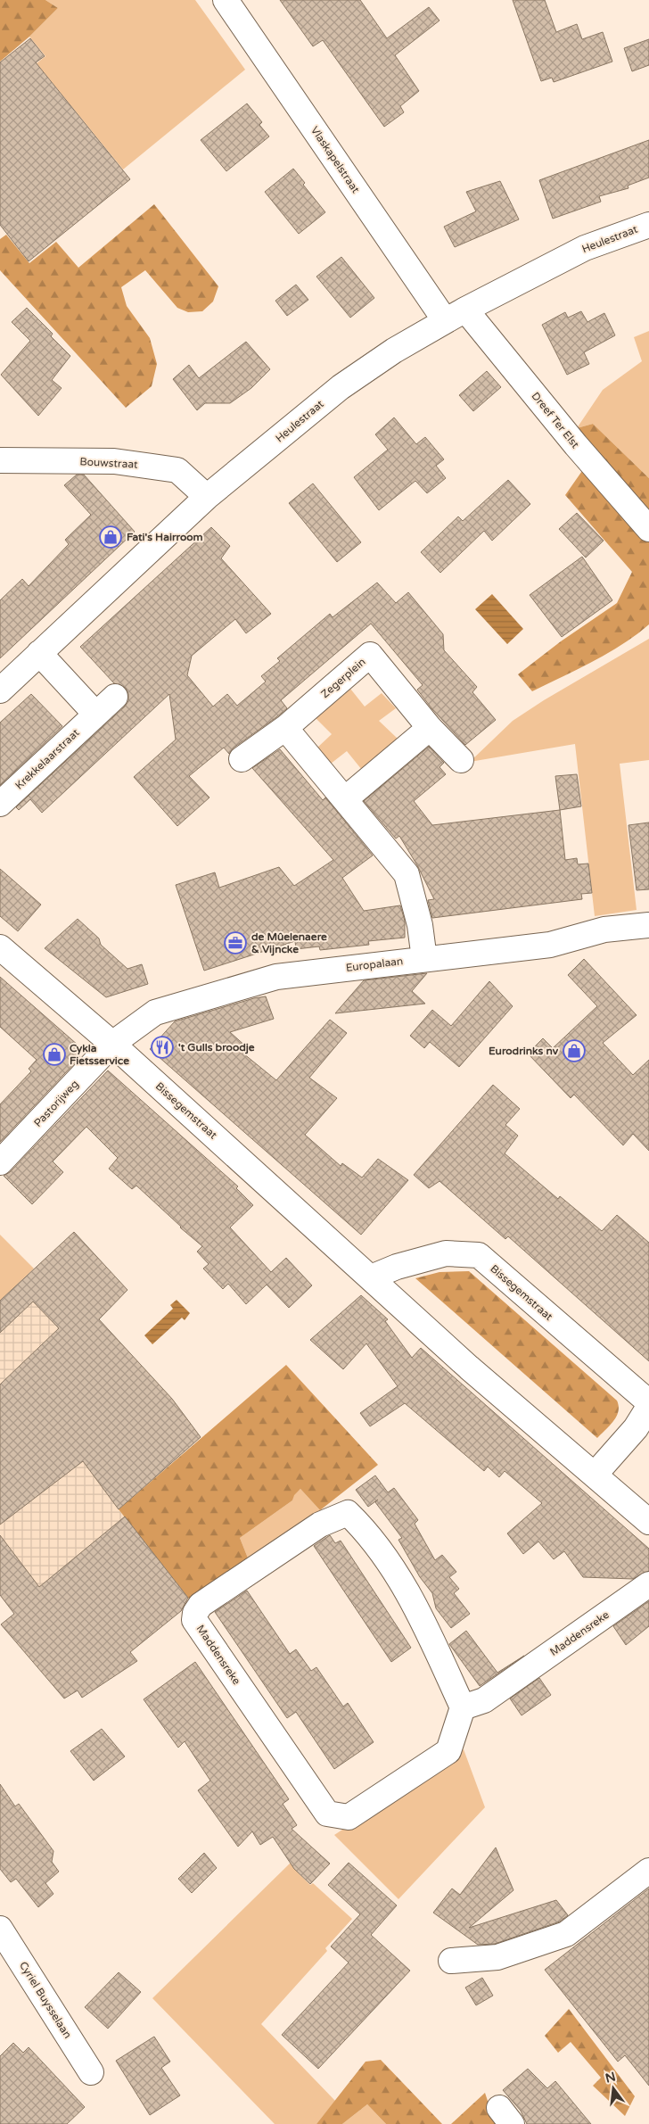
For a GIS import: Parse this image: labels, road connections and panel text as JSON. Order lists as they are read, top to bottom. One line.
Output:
{"streets":{"street":["Vlaskapelstraat","Heulestraat","Dreef Ter Elst","Bouwstraat","Zegerplein","Krekkelaarstraat","Europalaan","Pastorijweg","Bissegemstraat","Maddensreke","Cyriel Buysselaan"]},"crossings":[["Vlaskapelstraat","Heulestraat"],["Vlaskapelstraat","Dreef Ter Elst"],["Heulestraat","Dreef Ter Elst"],["Heulestraat","Bouwstraat"],["Europalaan","Pastorijweg"],["Europalaan","Bissegemstraat"],["Pastorijweg","Bissegemstraat"]],"places":{"shop":["Fati's Hairroom","Eurodrinks nv","Cykla Fietsservice"],"office":["de Mûelenaere & Vijncke"],"restaurant":["'t Gulls broodje"]},"north":"top"}
